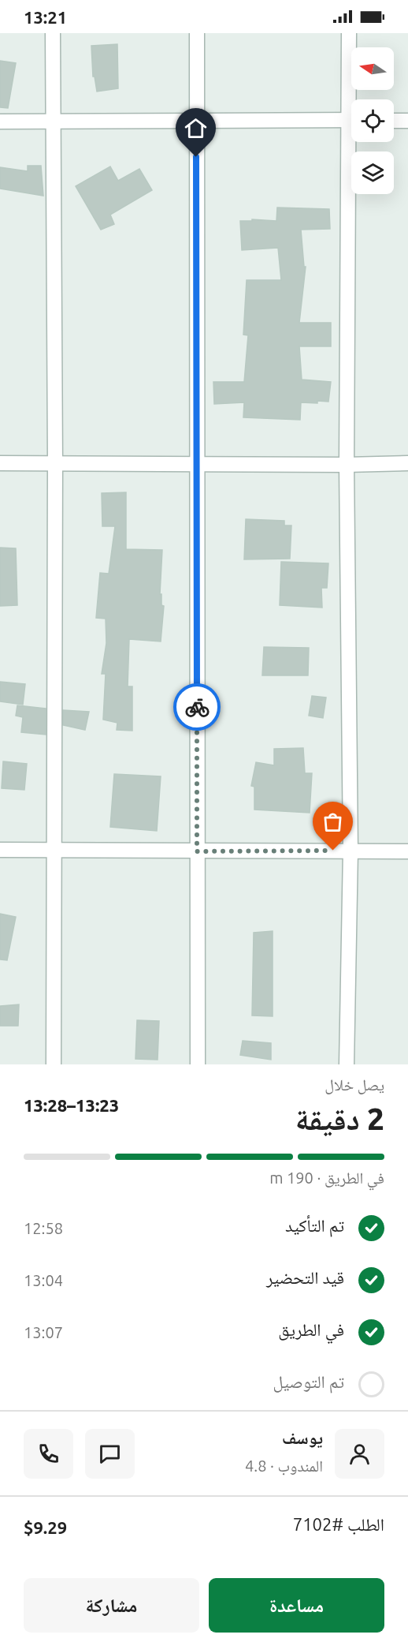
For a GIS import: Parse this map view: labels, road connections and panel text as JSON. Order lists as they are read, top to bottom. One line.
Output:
{"north":"left","page":{"status":"13:21","heading":["2 دقيقة","يصل خلال","13:23–13:28"],"panel":["يوسف","المندوب · 4.8","الطلب #7102","$9.29"],"bar":"في الطريق · 190 m","list":[["تم التأكيد","12:58"],["قيد التحضير","13:04"],["في الطريق","13:07"],"تم التوصيل"],"buttons":["مساعدة","مشاركة"]}}
